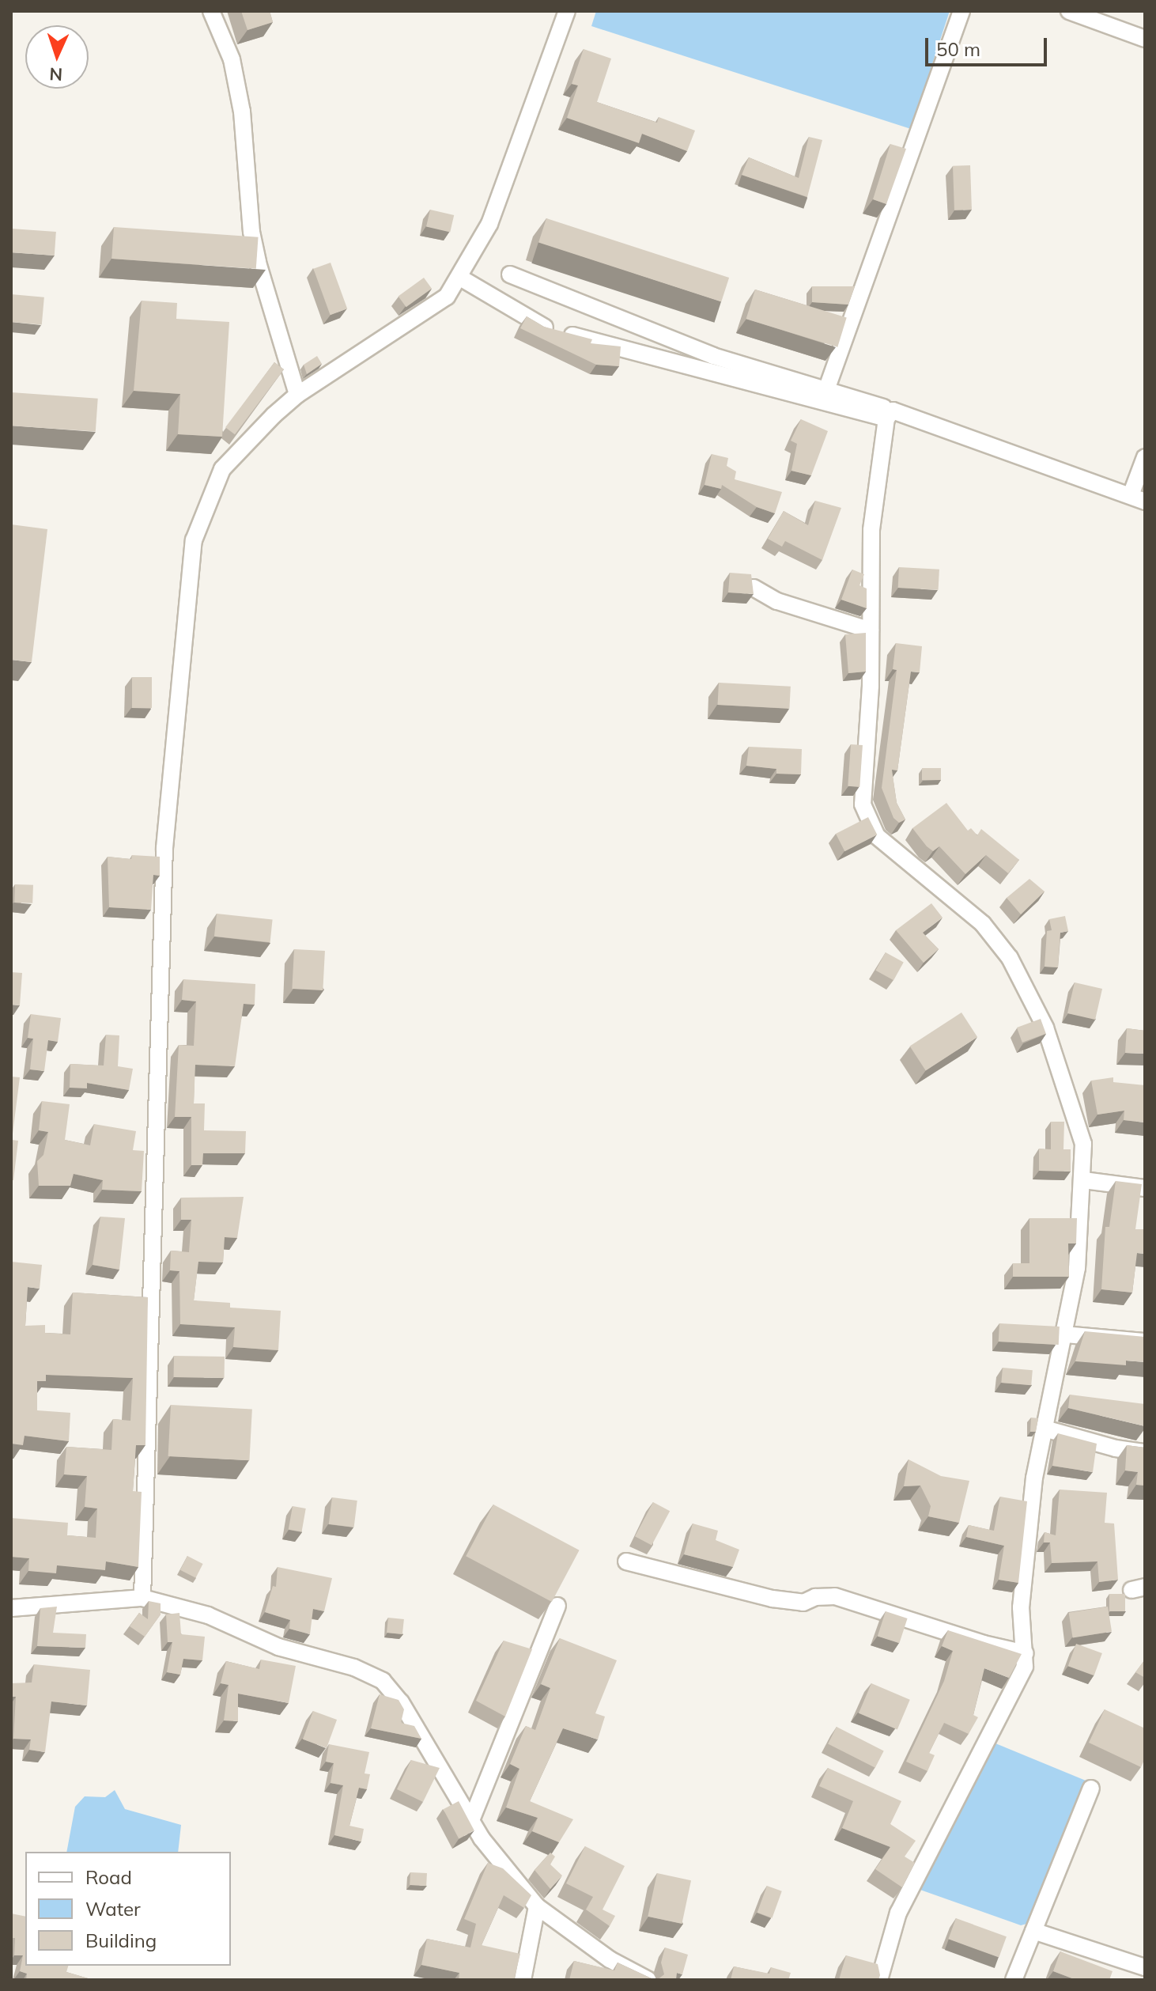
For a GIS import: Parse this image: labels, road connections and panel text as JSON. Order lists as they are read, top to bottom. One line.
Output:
{"legend":["Road","Water","Building"],"scale_bar":"50 m","north":"bottom"}
